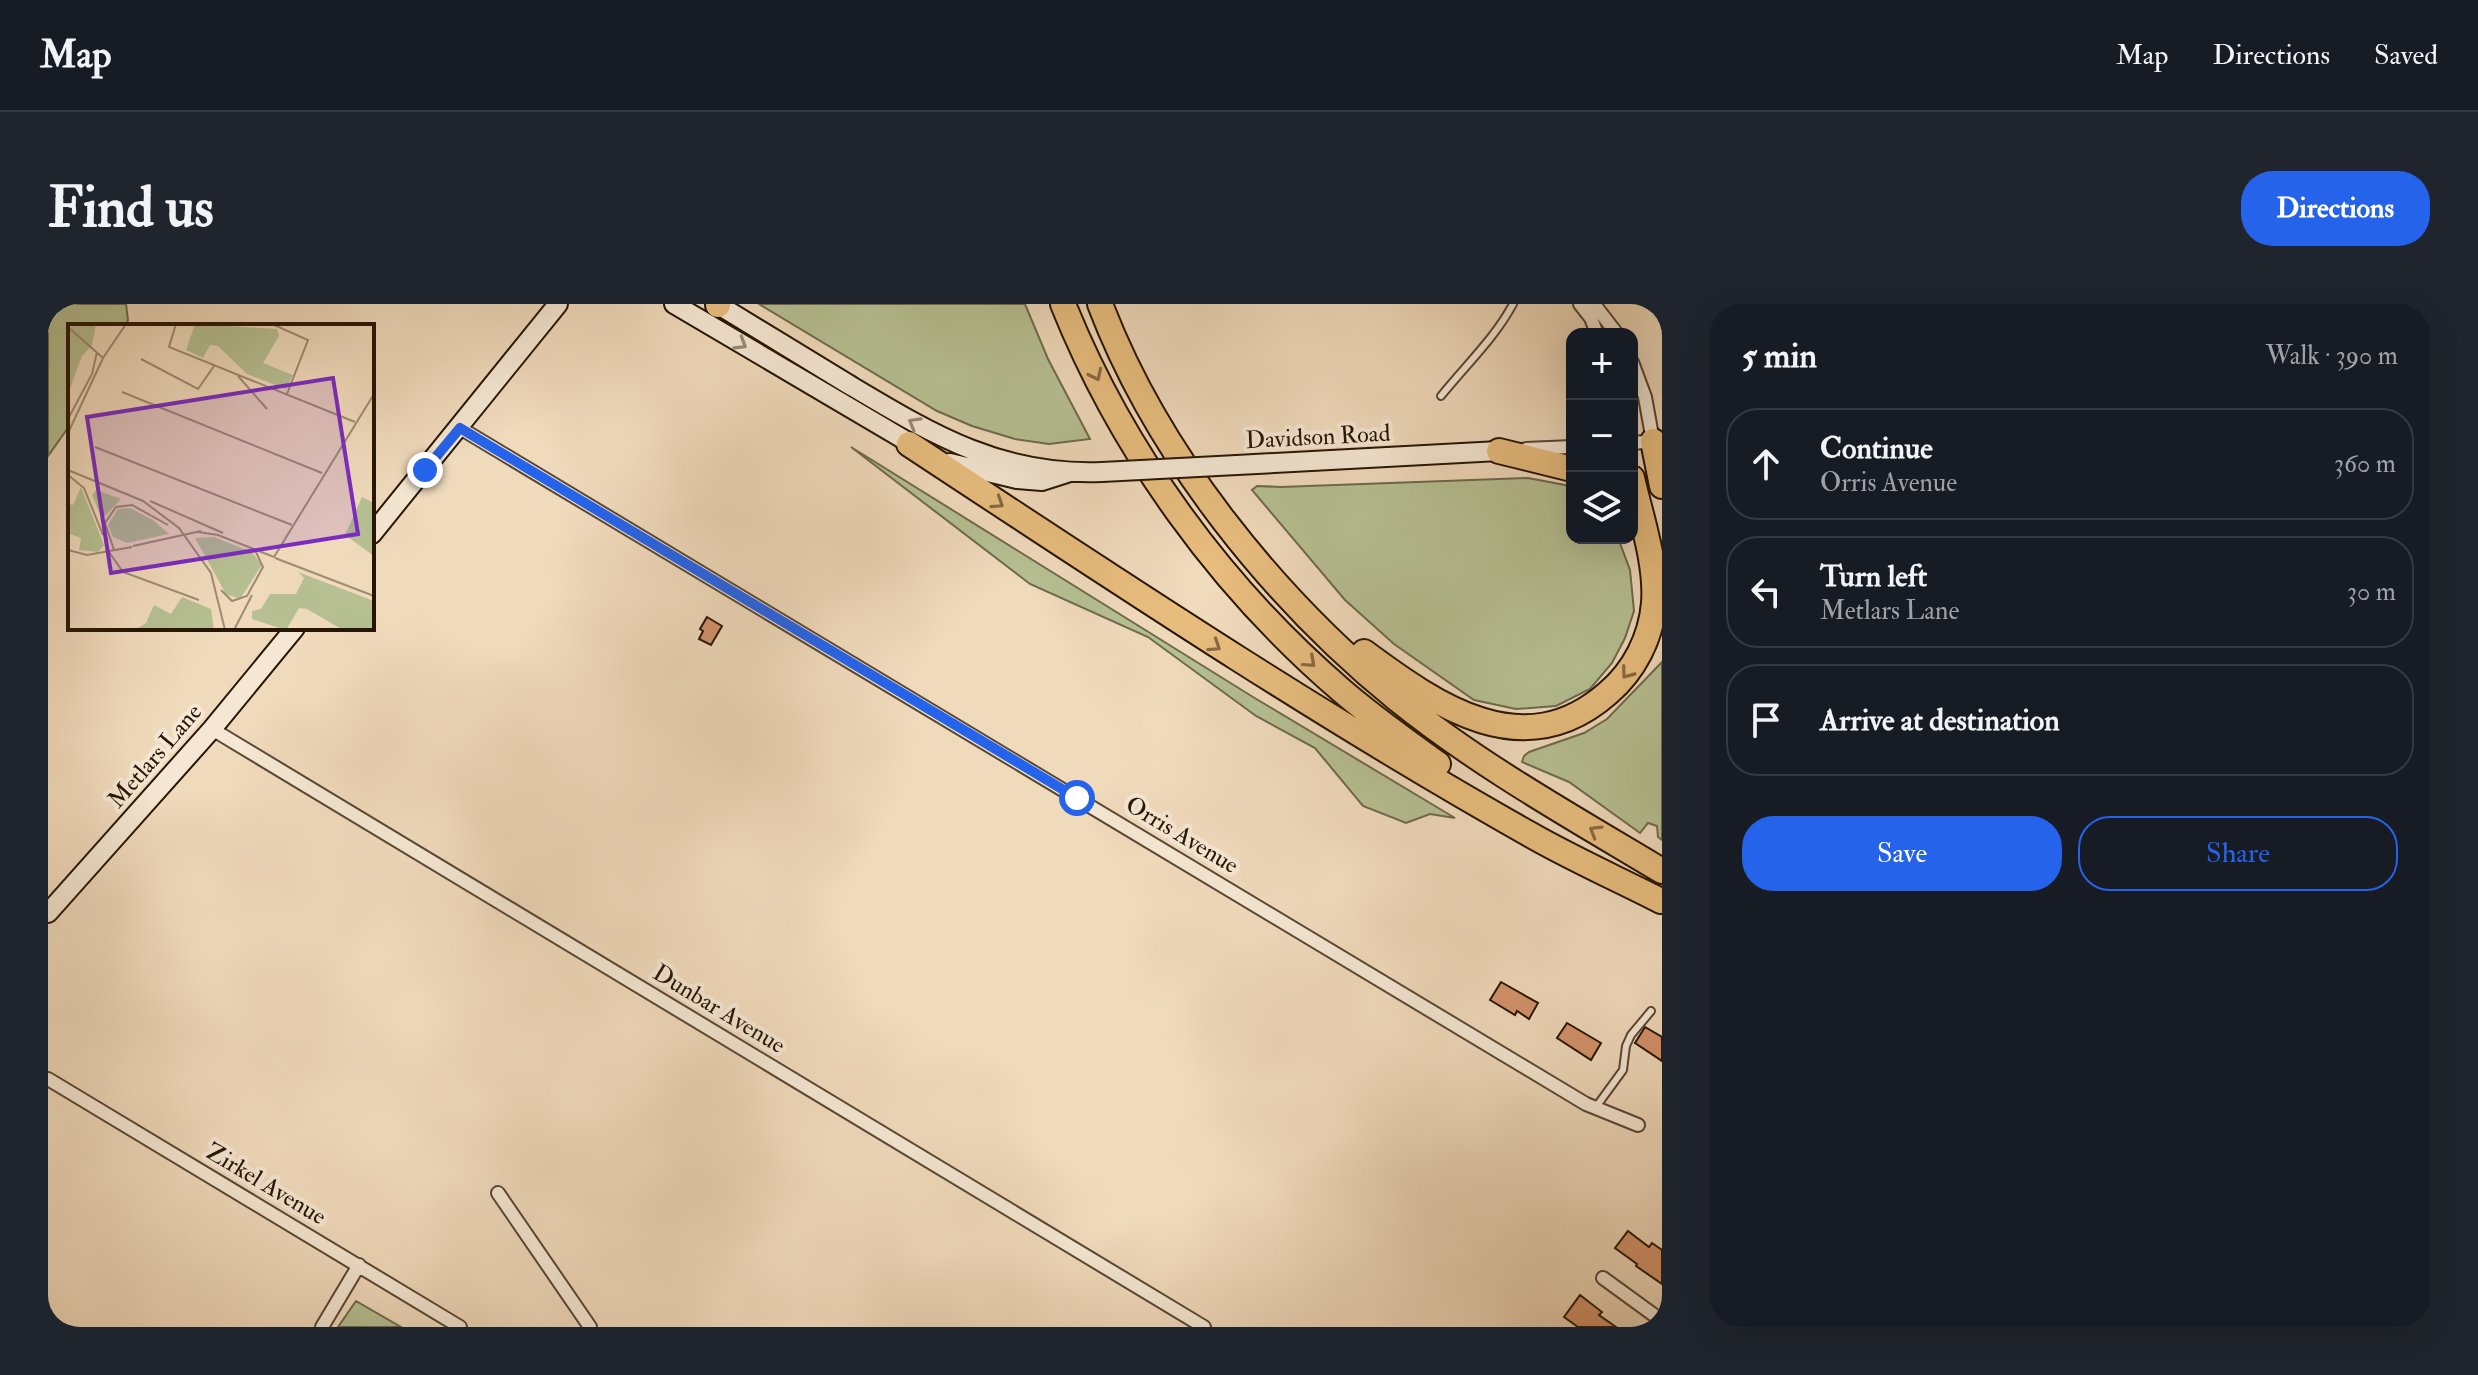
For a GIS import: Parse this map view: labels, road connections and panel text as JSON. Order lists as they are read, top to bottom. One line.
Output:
{"streets":{"main road":["Davidson Road","Metlars Lane"],"street":["Orris Avenue","Dunbar Avenue","Zirkel Avenue"]},"crossings":[["Metlars Lane","Dunbar Avenue"]],"page":{"header":"Map","nav":["Map","Directions","Saved"],"buttons":["Directions",["Save","Share"]],"title":"Find us","heading":["5 min","Walk · 390 m"],"map_buttons":["+","−"],"list":[["Continue","Orris Avenue","360 m"],["Turn left","Metlars Lane","30 m"],"Arrive at destination"]}}
